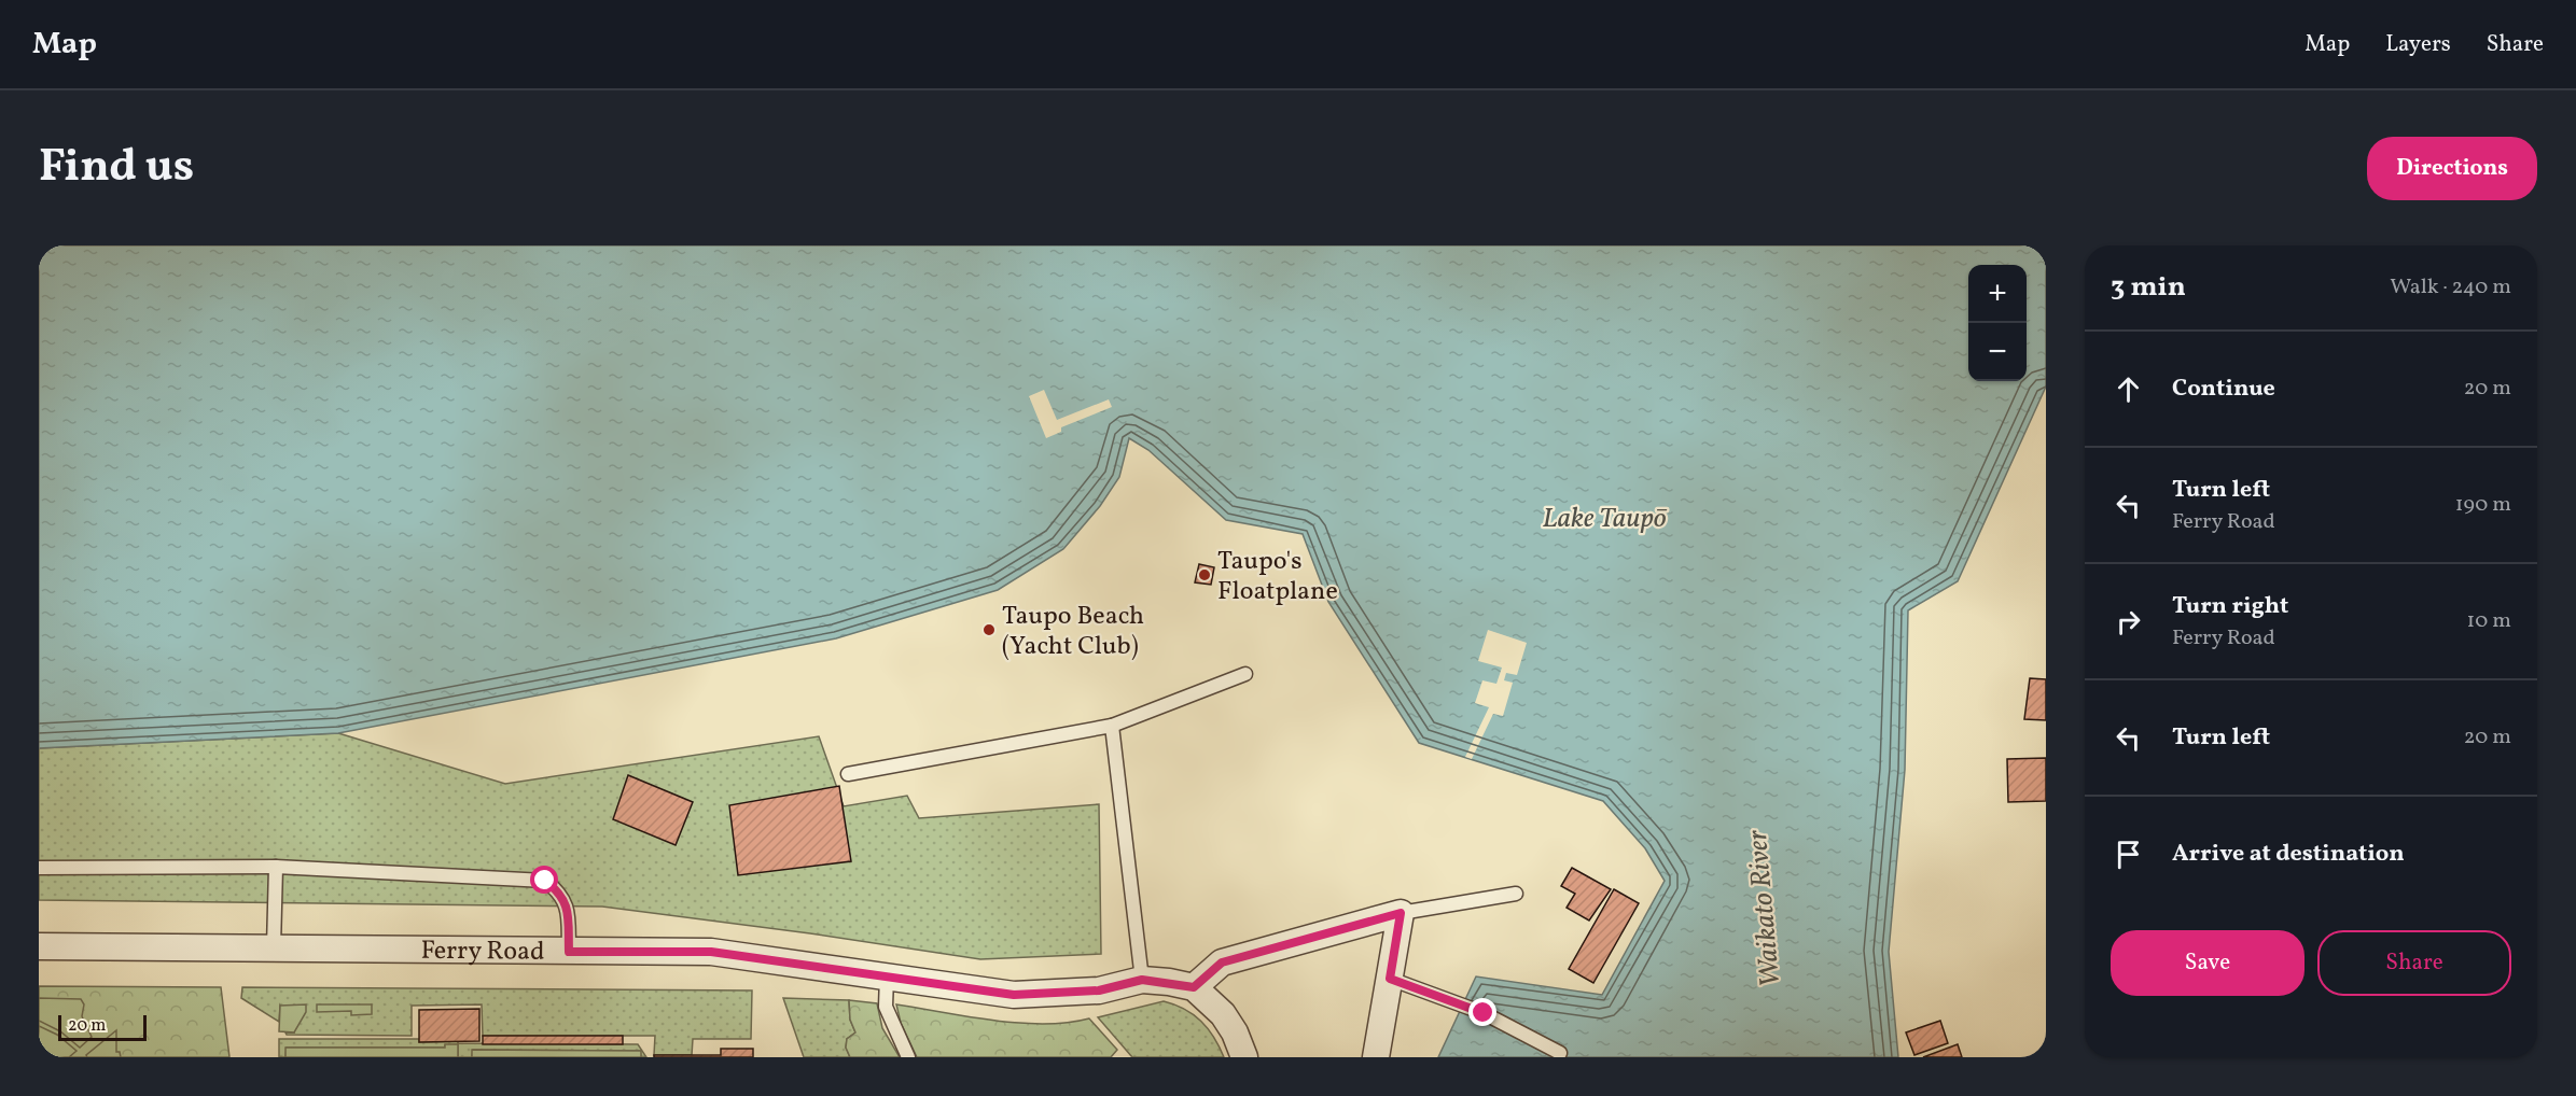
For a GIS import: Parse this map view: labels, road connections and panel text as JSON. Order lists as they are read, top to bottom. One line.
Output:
{"streets":{"street":["Ferry Road"]},"water":["Lake Taupō","Waikato River"],"places":["Taupo's Floatplane","Taupo Beach (Yacht Club)"],"scale_bar":"20 m","page":{"header":"Map","nav":["Map","Layers","Share"],"title":"Find us","buttons":["Directions",["Save","Share"]],"heading":["3 min","Walk · 240 m"],"map_buttons":["+","−"],"list":[["Continue","20 m"],["Turn left","Ferry Road","190 m"],["Turn right","Ferry Road","10 m"],["Turn left","20 m"],"Arrive at destination"],"scale":"20 m"}}
